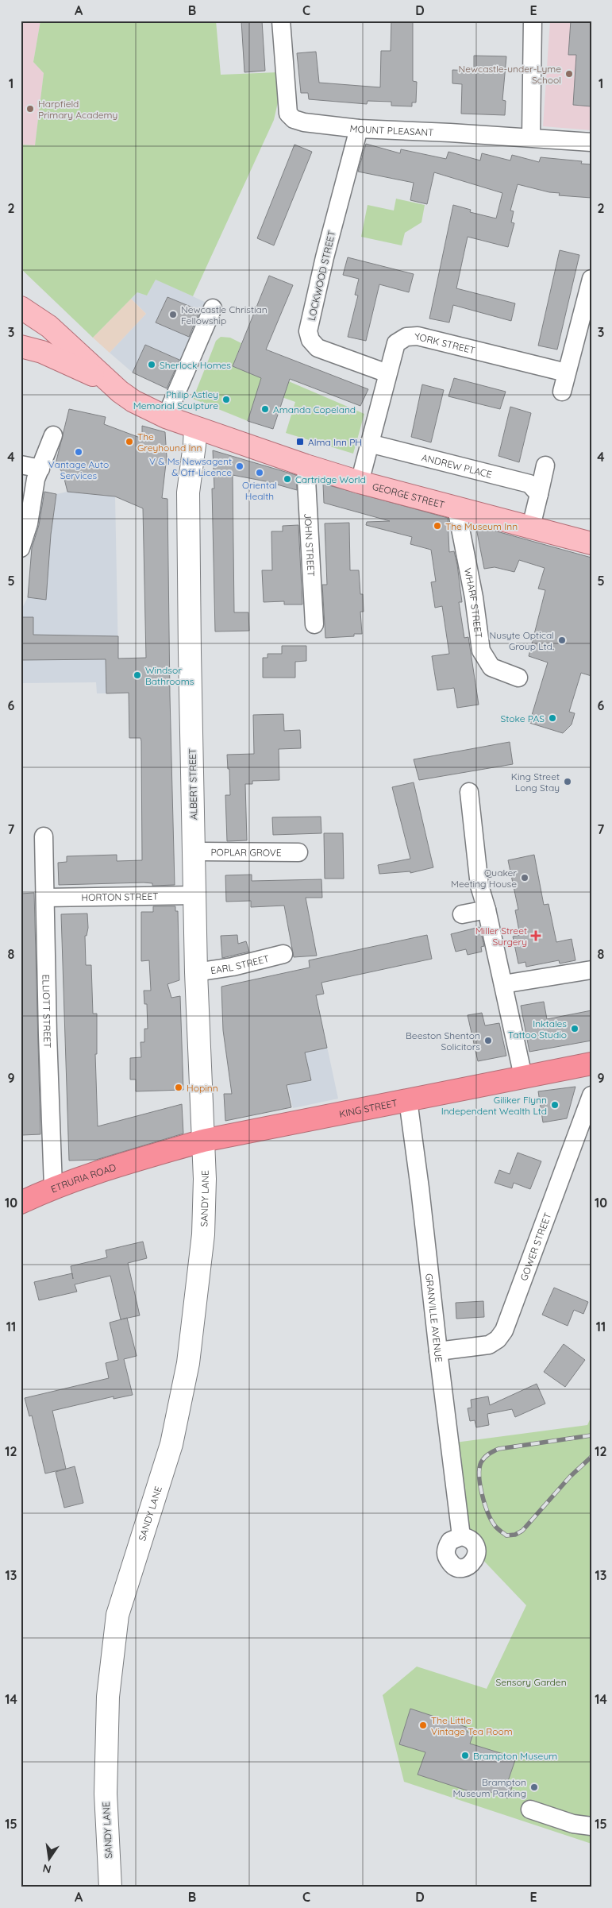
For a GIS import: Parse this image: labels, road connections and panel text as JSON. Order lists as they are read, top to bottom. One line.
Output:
{"streets":{"highway":["KING STREET","ETRURIA ROAD"],"main road":["GEORGE STREET"],"street":["MOUNT PLEASANT","LOCKWOOD STREET","YORK STREET","ANDREW PLACE","JOHN STREET","WHARF STREET","ALBERT STREET","POPLAR GROVE","HORTON STREET","EARL STREET","ELLIOTT STREET","SANDY LANE","GOWER STREET","GRANVILLE AVENUE"]},"crossings":[["MOUNT PLEASANT","LOCKWOOD STREET"],["LOCKWOOD STREET","YORK STREET"],["YORK STREET","ANDREW PLACE"],["YORK STREET","GEORGE STREET"],["GEORGE STREET","JOHN STREET"],["GEORGE STREET","WHARF STREET"],["GEORGE STREET","ALBERT STREET"],["ALBERT STREET","POPLAR GROVE"],["ALBERT STREET","HORTON STREET"],["ALBERT STREET","EARL STREET"],["ALBERT STREET","KING STREET"],["ALBERT STREET","SANDY LANE"],["HORTON STREET","ELLIOTT STREET"],["ELLIOTT STREET","ETRURIA ROAD"],["KING STREET","ETRURIA ROAD"],["KING STREET","SANDY LANE"],["KING STREET","GRANVILLE AVENUE"],["GOWER STREET","GRANVILLE AVENUE"]],"parks":["Sensory Garden"],"places":{"other":["Newcastle-under-Lyme School","Harpfield Primary Academy","Newcastle Christian Fellowship","Sherlock Homes","Philip Astley Memorial Sculpture","Amanda Copeland","The Greyhound Inn","Vantage Auto Services","V & Ms Newsagent & Off-Licence","Oriental Health","Cartridge World","The Museum Inn","Nusyte Optical Group Ltd.","Windsor Bathrooms","Stoke PAS","King Street Long Stay","Quaker Meeting House","Inktales Tattoo Studio","Beeston Shenton Solicitors","Hopinn","Giliker Flynn Independent Wealth Ltd","The Little Vintage Tea Room","Brampton Museum","Brampton Museum Parking"],"transit":["Alma Inn PH"],"health":["Miller Street Surgery"]},"north":"bottom","grid":{"columns":["A","B","C","D","E"],"rows":["1","2","3","4","5","6","7","8","9","10","11","12","13","14","15"]}}
